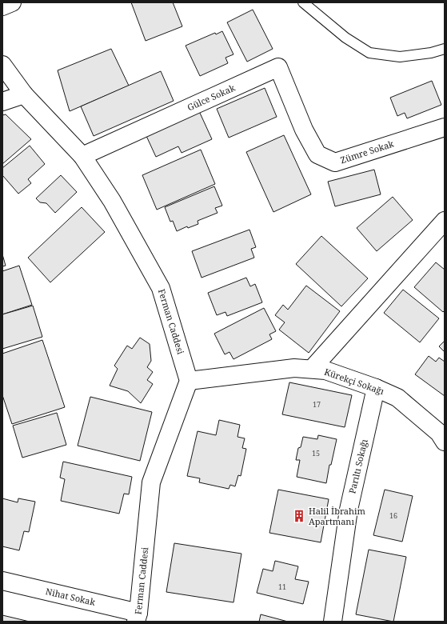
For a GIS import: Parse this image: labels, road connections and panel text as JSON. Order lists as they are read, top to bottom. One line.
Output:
{"streets":{"street":["Gülce Sokak","Zümre Sokak","Ferman Caddesi","Kürekçi Sokağı","Parıltı Sokağı","Nihat Sokak"]},"crossings":[["Gülce Sokak","Zümre Sokak"],["Gülce Sokak","Ferman Caddesi"],["Ferman Caddesi","Kürekçi Sokağı"],["Ferman Caddesi","Nihat Sokak"],["Kürekçi Sokağı","Parıltı Sokağı"]],"places":{"building":["Halil İbrahim Apartmanı"]},"house_numbers":["17","15","16","11"]}
